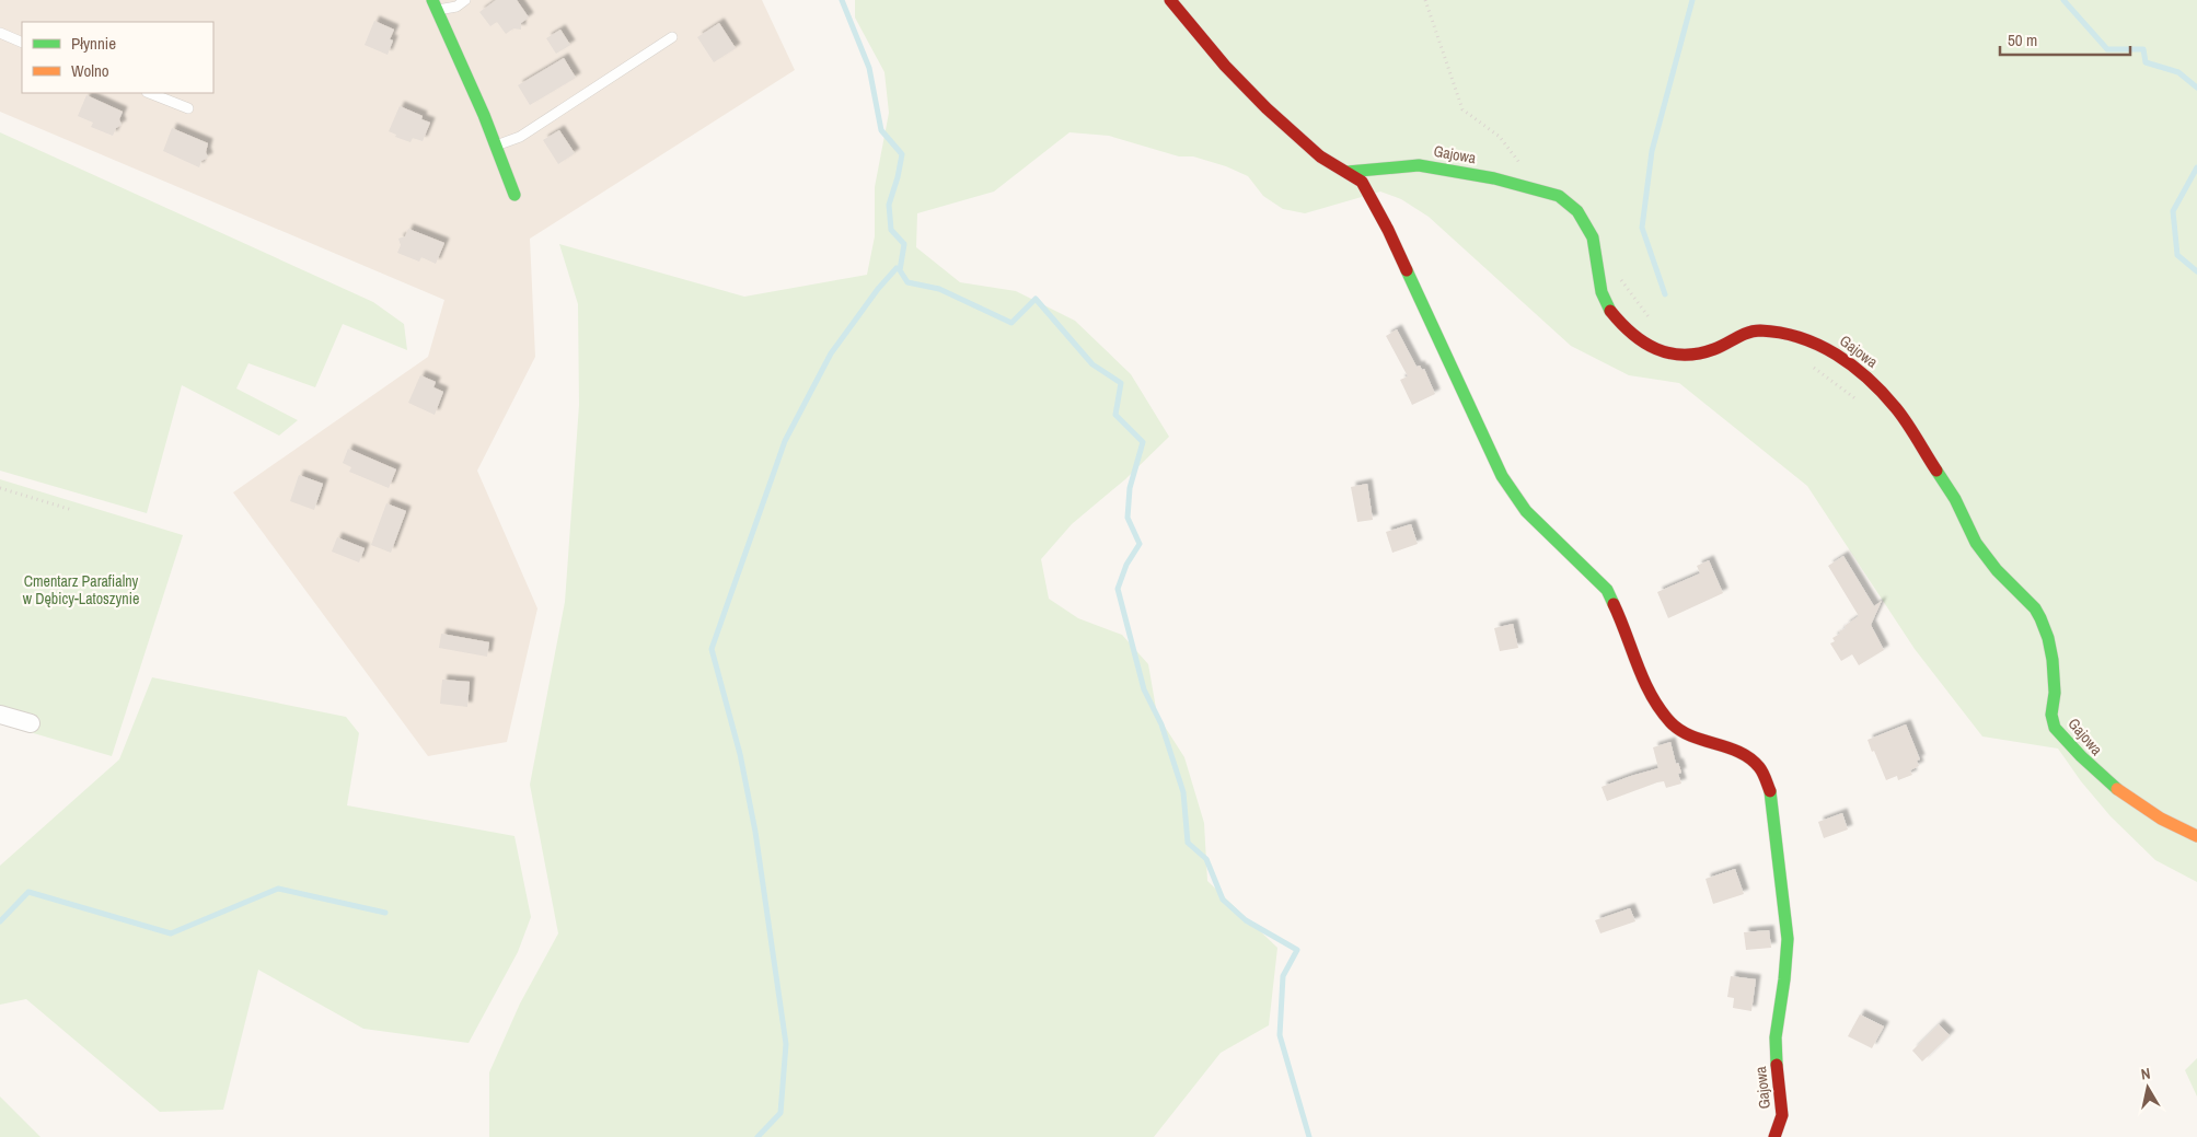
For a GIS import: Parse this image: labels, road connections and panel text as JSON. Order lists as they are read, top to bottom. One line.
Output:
{"streets":{"street":["Gajowa"]},"parks":["Cmentarz Parafialny w Dębicy-Latoszynie"],"legend":["Płynnie","Wolno"],"scale_bar":"50 m","north":"top"}
